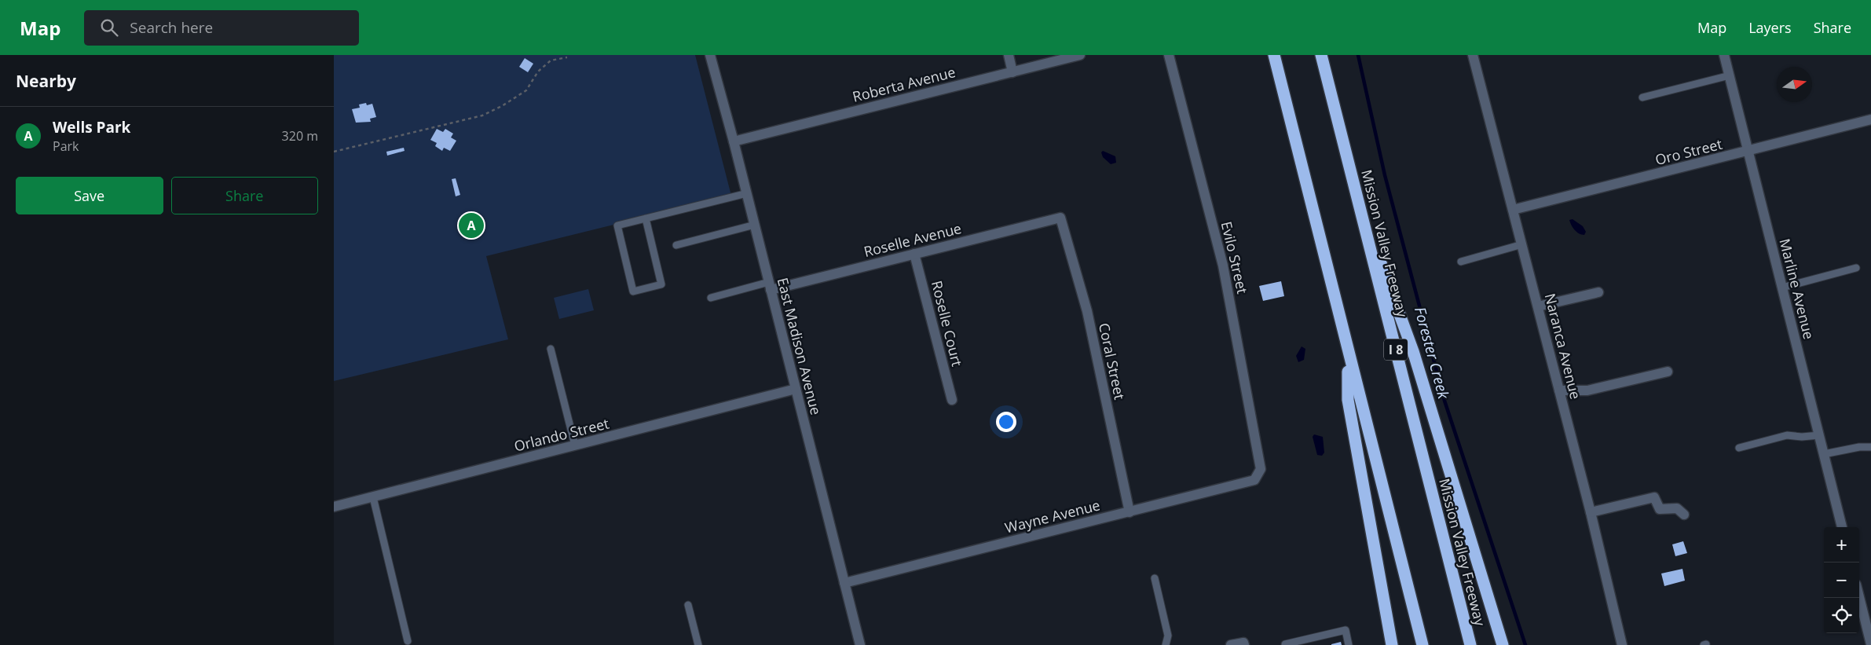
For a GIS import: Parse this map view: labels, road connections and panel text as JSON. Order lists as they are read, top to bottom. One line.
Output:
{"streets":{"highway":["Mission Valley Freeway","I 8"],"street":["Roberta Avenue","Oro Street","Roselle Avenue","Evilo Street","Marline Avenue","Roselle Court","East Madison Avenue","Naranca Avenue","Coral Street","Orlando Street","Wayne Avenue"]},"crossings":[["Roberta Avenue","East Madison Avenue"],["Oro Street","Marline Avenue"],["Oro Street","Naranca Avenue"],["Roselle Avenue","Roselle Court"],["Roselle Avenue","East Madison Avenue"],["Roselle Avenue","Coral Street"],["Evilo Street","Wayne Avenue"],["East Madison Avenue","Orlando Street"],["East Madison Avenue","Wayne Avenue"],["Coral Street","Wayne Avenue"]],"water":["Forester Creek"],"north":"right","page":{"header":"Map","search":"Search here","nav":["Map","Layers","Share"],"heading":"Nearby","list":[{"mark":"A","name":"Wells Park","note":"Park","value":"320 m"}],"buttons":["Save","Share"],"pins":"A","map_buttons":["+","−"]}}
